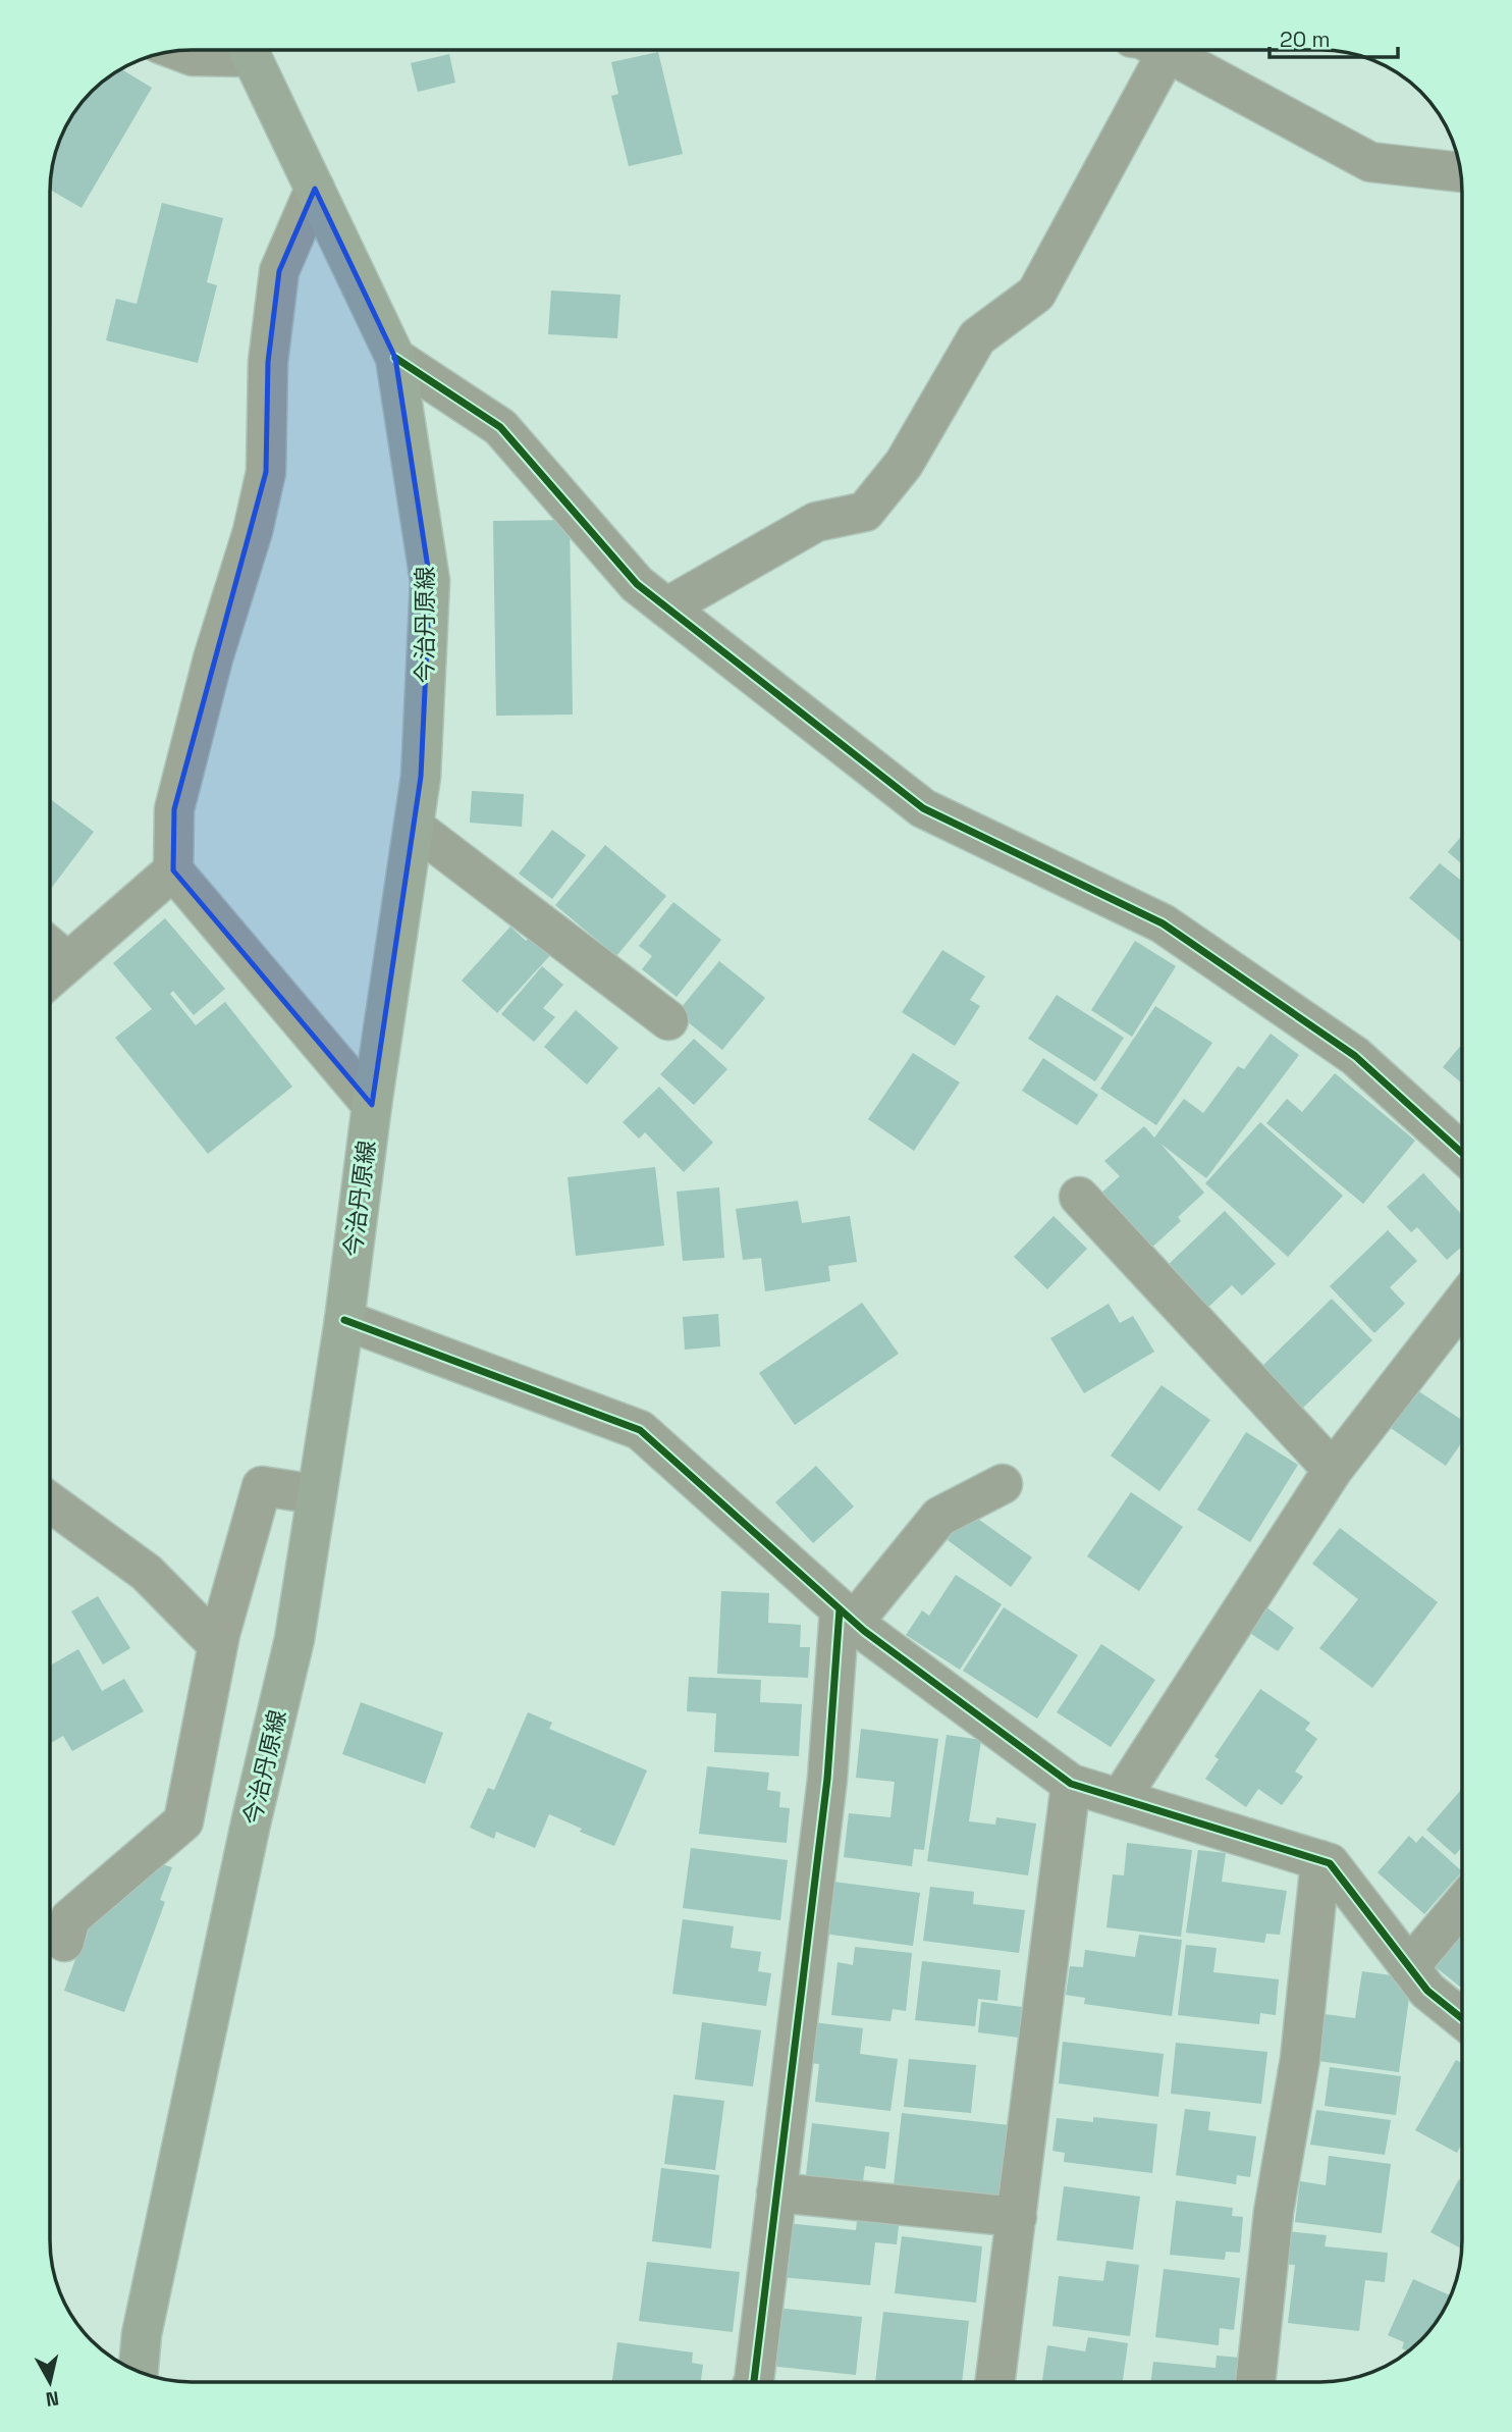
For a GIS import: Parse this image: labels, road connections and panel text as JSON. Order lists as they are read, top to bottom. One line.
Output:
{"streets":{"main road":["今治丹原線"]},"scale_bar":"20 m","north":"bottom"}
